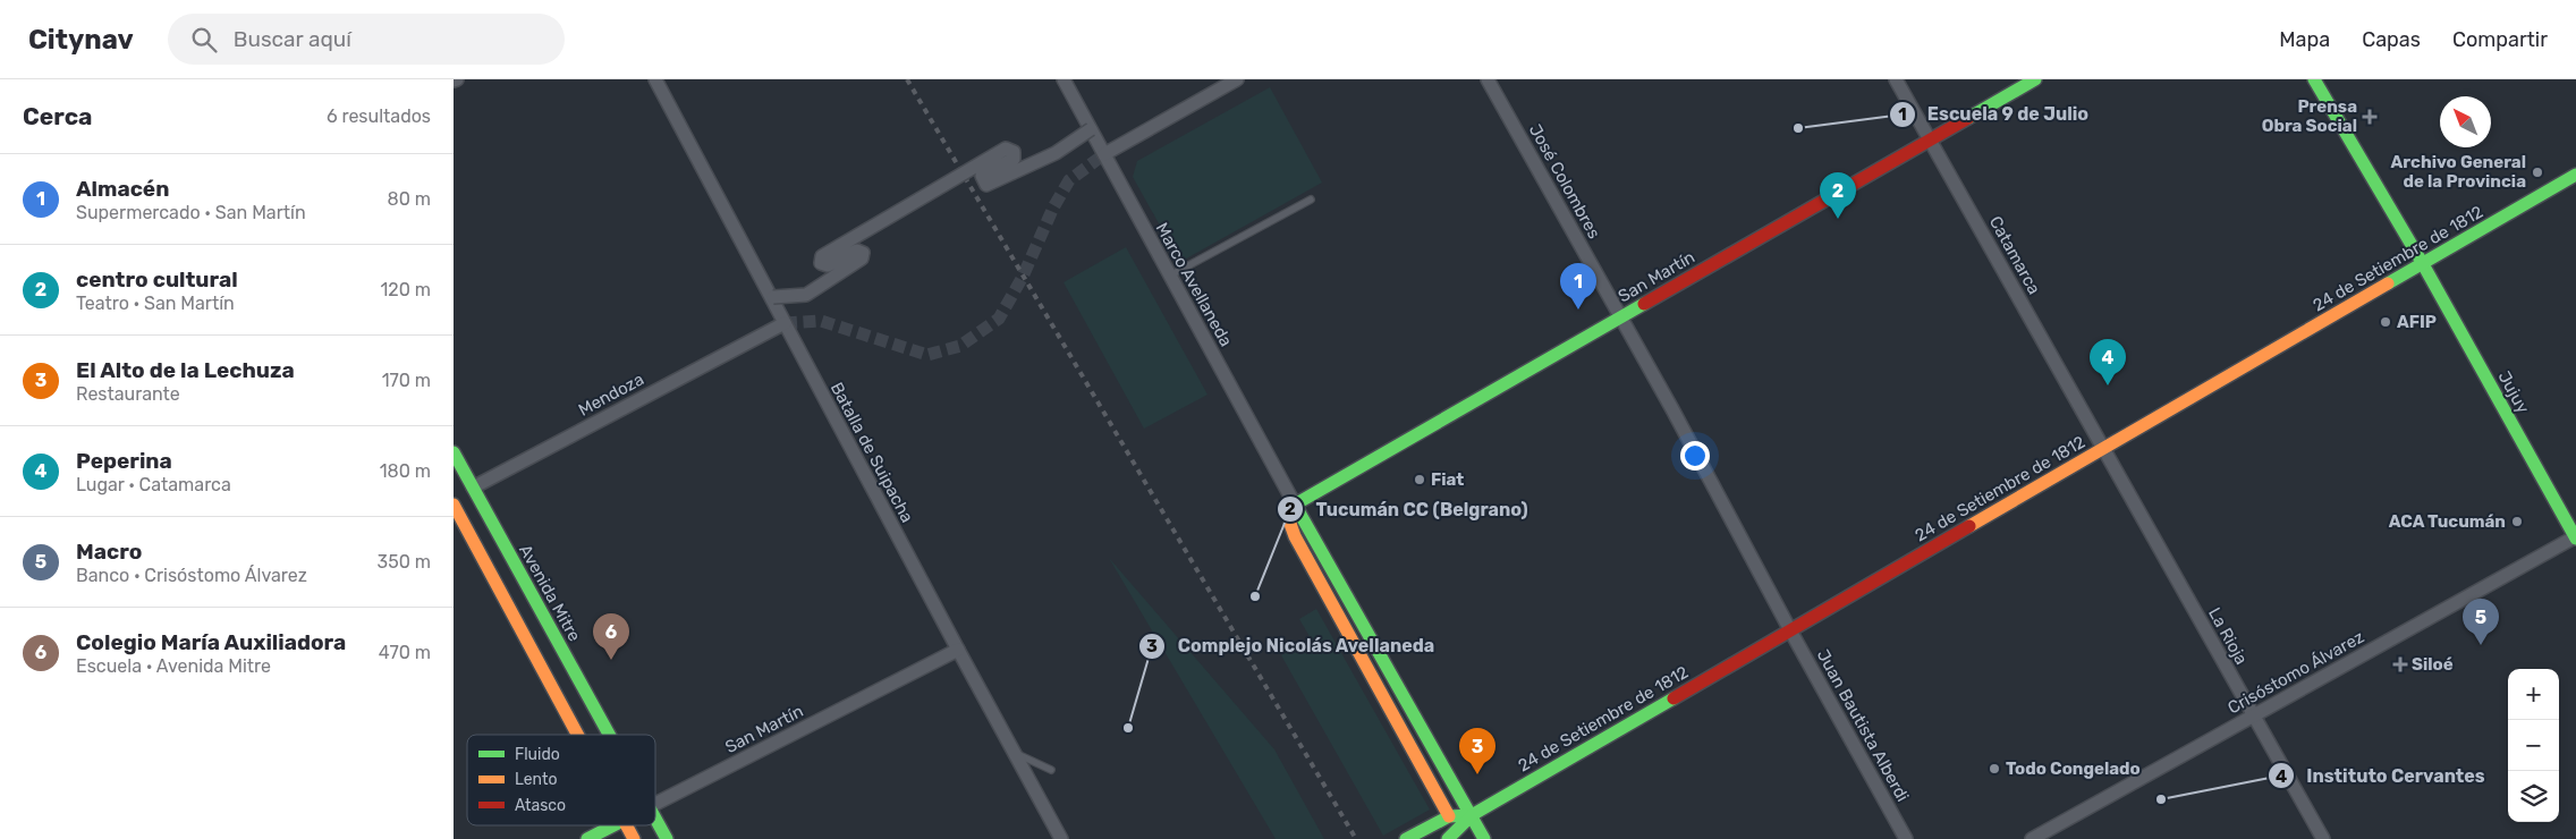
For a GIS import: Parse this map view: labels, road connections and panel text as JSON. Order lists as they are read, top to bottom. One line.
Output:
{"streets":{"main road":["24 de Setiembre de 1812","San Martín","Marco Avellaneda","Jujuy","Mendoza","Avenida Mitre"],"street":["José Colombres","Catamarca","Batalla de Suipacha","La Rioja","Crisóstomo Álvarez","Juan Bautista Alberdi"]},"crossings":[["José Colombres","24 de Setiembre de 1812"],["José Colombres","San Martín"],["José Colombres","Juan Bautista Alberdi"],["Catamarca","24 de Setiembre de 1812"],["Catamarca","San Martín"],["Catamarca","La Rioja"],["24 de Setiembre de 1812","Marco Avellaneda"],["24 de Setiembre de 1812","Jujuy"],["24 de Setiembre de 1812","La Rioja"],["24 de Setiembre de 1812","Juan Bautista Alberdi"],["San Martín","Marco Avellaneda"],["San Martín","Batalla de Suipacha"],["Jujuy","Crisóstomo Álvarez"],["Mendoza","Batalla de Suipacha"],["Mendoza","Avenida Mitre"],["La Rioja","Crisóstomo Álvarez"]],"places":{"health":["Prensa Obra Social","Siloé"],"other":["Escuela 9 de Julio","Archivo General de la Provincia","AFIP","Fiat","ACA Tucumán","Tucumán CC (Belgrano)","Complejo Nicolás Avellaneda","Todo Congelado","Instituto Cervantes"]},"legend":["Fluido","Lento","Atasco"],"north":"top left","page":{"header":"Citynav","search":"Buscar aquí","nav":["Mapa","Capas","Compartir"],"heading":["Cerca","6 resultados"],"list":[{"mark":"1","name":"Almacén","note":"Supermercado · San Martín","value":"80 m"},{"mark":"2","name":"centro cultural","note":"Teatro · San Martín","value":"120 m"},{"mark":"3","name":"El Alto de la Lechuza","note":"Restaurante","value":"170 m"},{"mark":"4","name":"Peperina","note":"Lugar · Catamarca","value":"180 m"},{"mark":"5","name":"Macro","note":"Banco · Crisóstomo Álvarez","value":"350 m"},{"mark":"6","name":"Colegio María Auxiliadora","note":"Escuela · Avenida Mitre","value":"470 m"}],"pins":["2","1","4","5","6","3"],"map_buttons":["+","−"]}}
